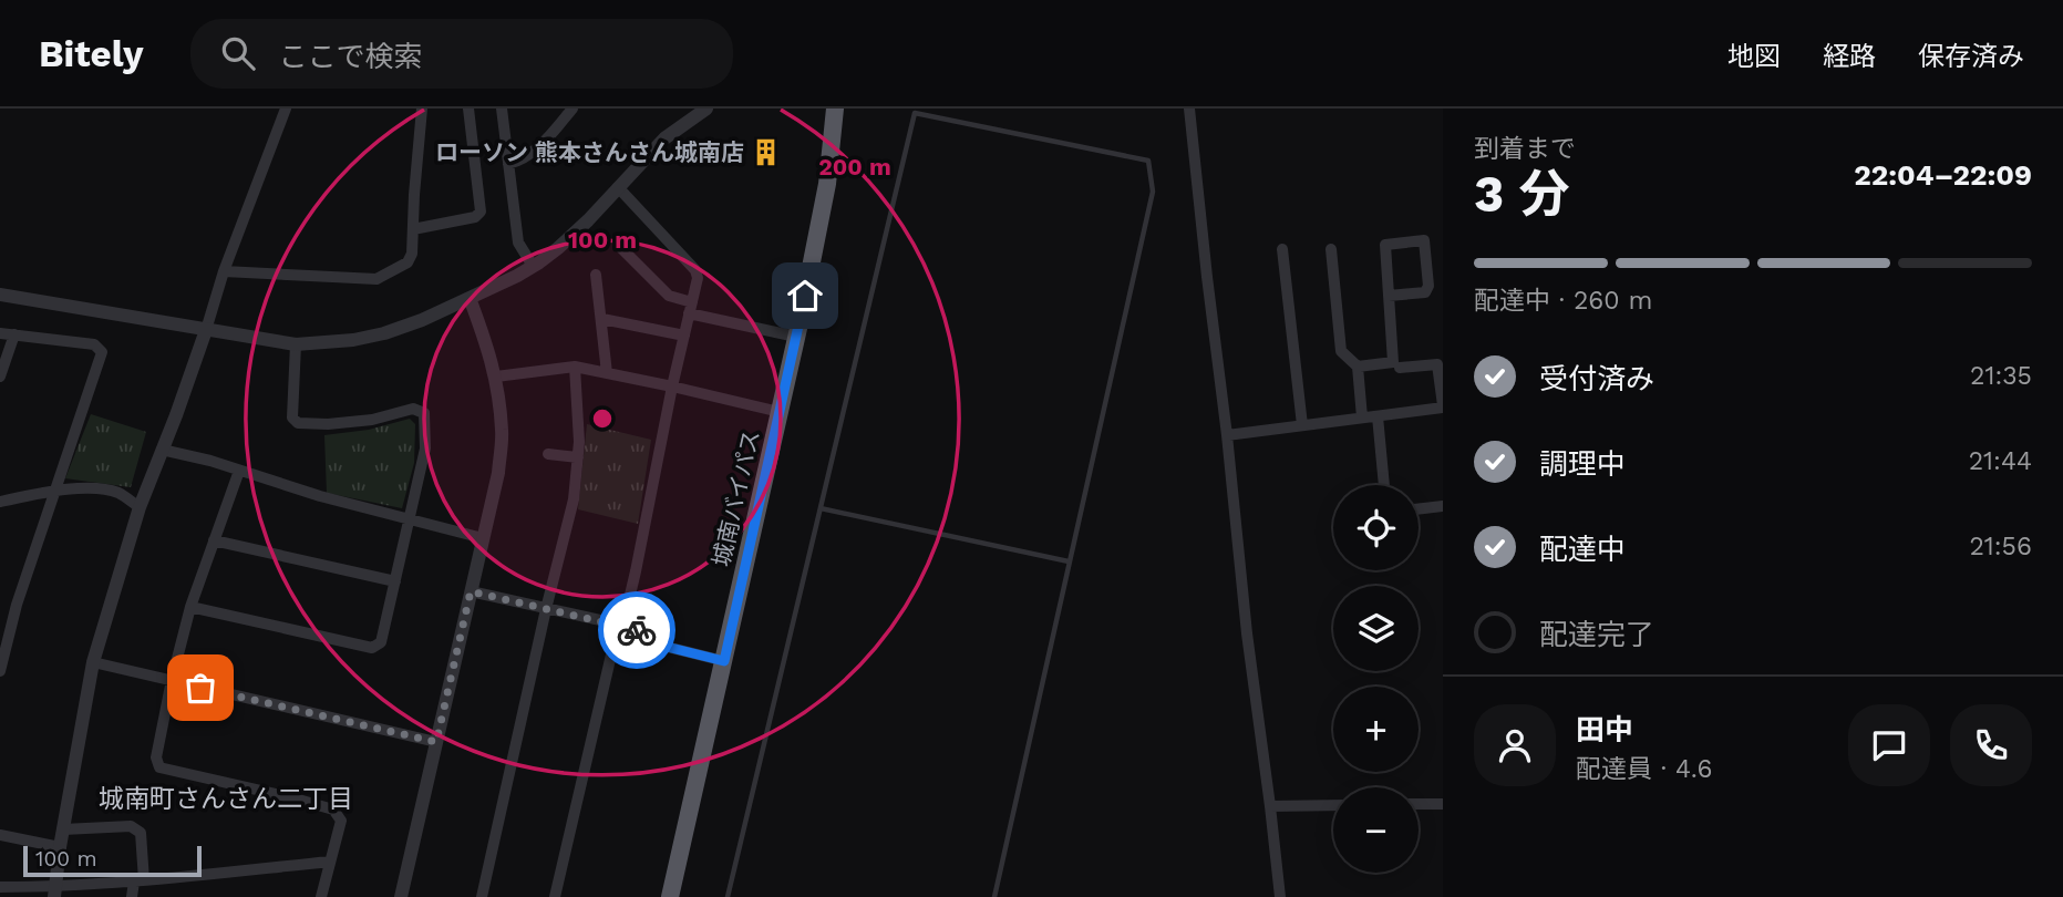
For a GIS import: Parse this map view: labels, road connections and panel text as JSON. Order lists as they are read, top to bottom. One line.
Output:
{"streets":{"highway":["城南バイパス"]},"districts":["城南町さんさん二丁目"],"places":{"building":["ローソン 熊本さんさん城南店"]},"scale_bar":"100 m","page":{"header":"Bitely","search":"ここで検索","nav":["地図","経路","保存済み"],"heading":["3 分","到着まで","22:04–22:09"],"panel":["田中","配達員 · 4.6"],"bar":"配達中 · 260 m","list":[["受付済み","21:35"],["調理中","21:44"],["配達中","21:56"],"配達完了"],"map_buttons":["+","−"],"scale":"100 m"},"rings":["200 m","100 m"]}
